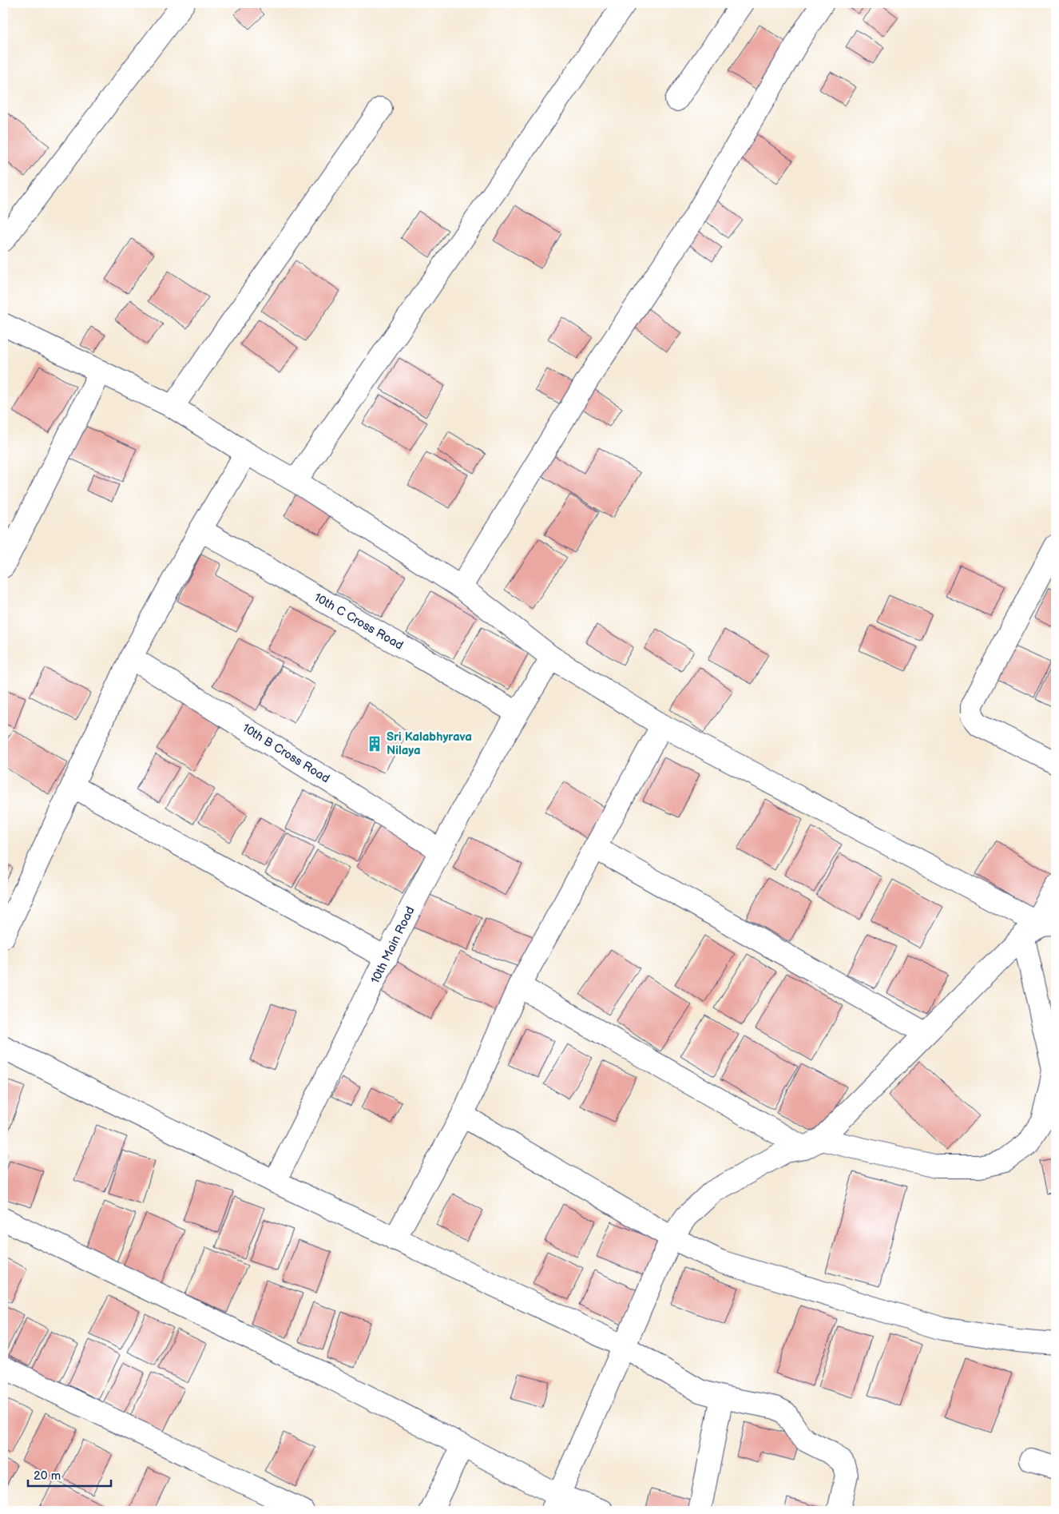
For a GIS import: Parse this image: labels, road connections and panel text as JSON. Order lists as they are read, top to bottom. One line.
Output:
{"streets":{"street":["10th C Cross Road","10th B Cross Road","10th Main Road"]},"crossings":[["10th C Cross Road","10th Main Road"],["10th B Cross Road","10th Main Road"]],"places":{"building":["Sri Kalabhyrava Nilaya"]},"scale_bar":"20 m"}
